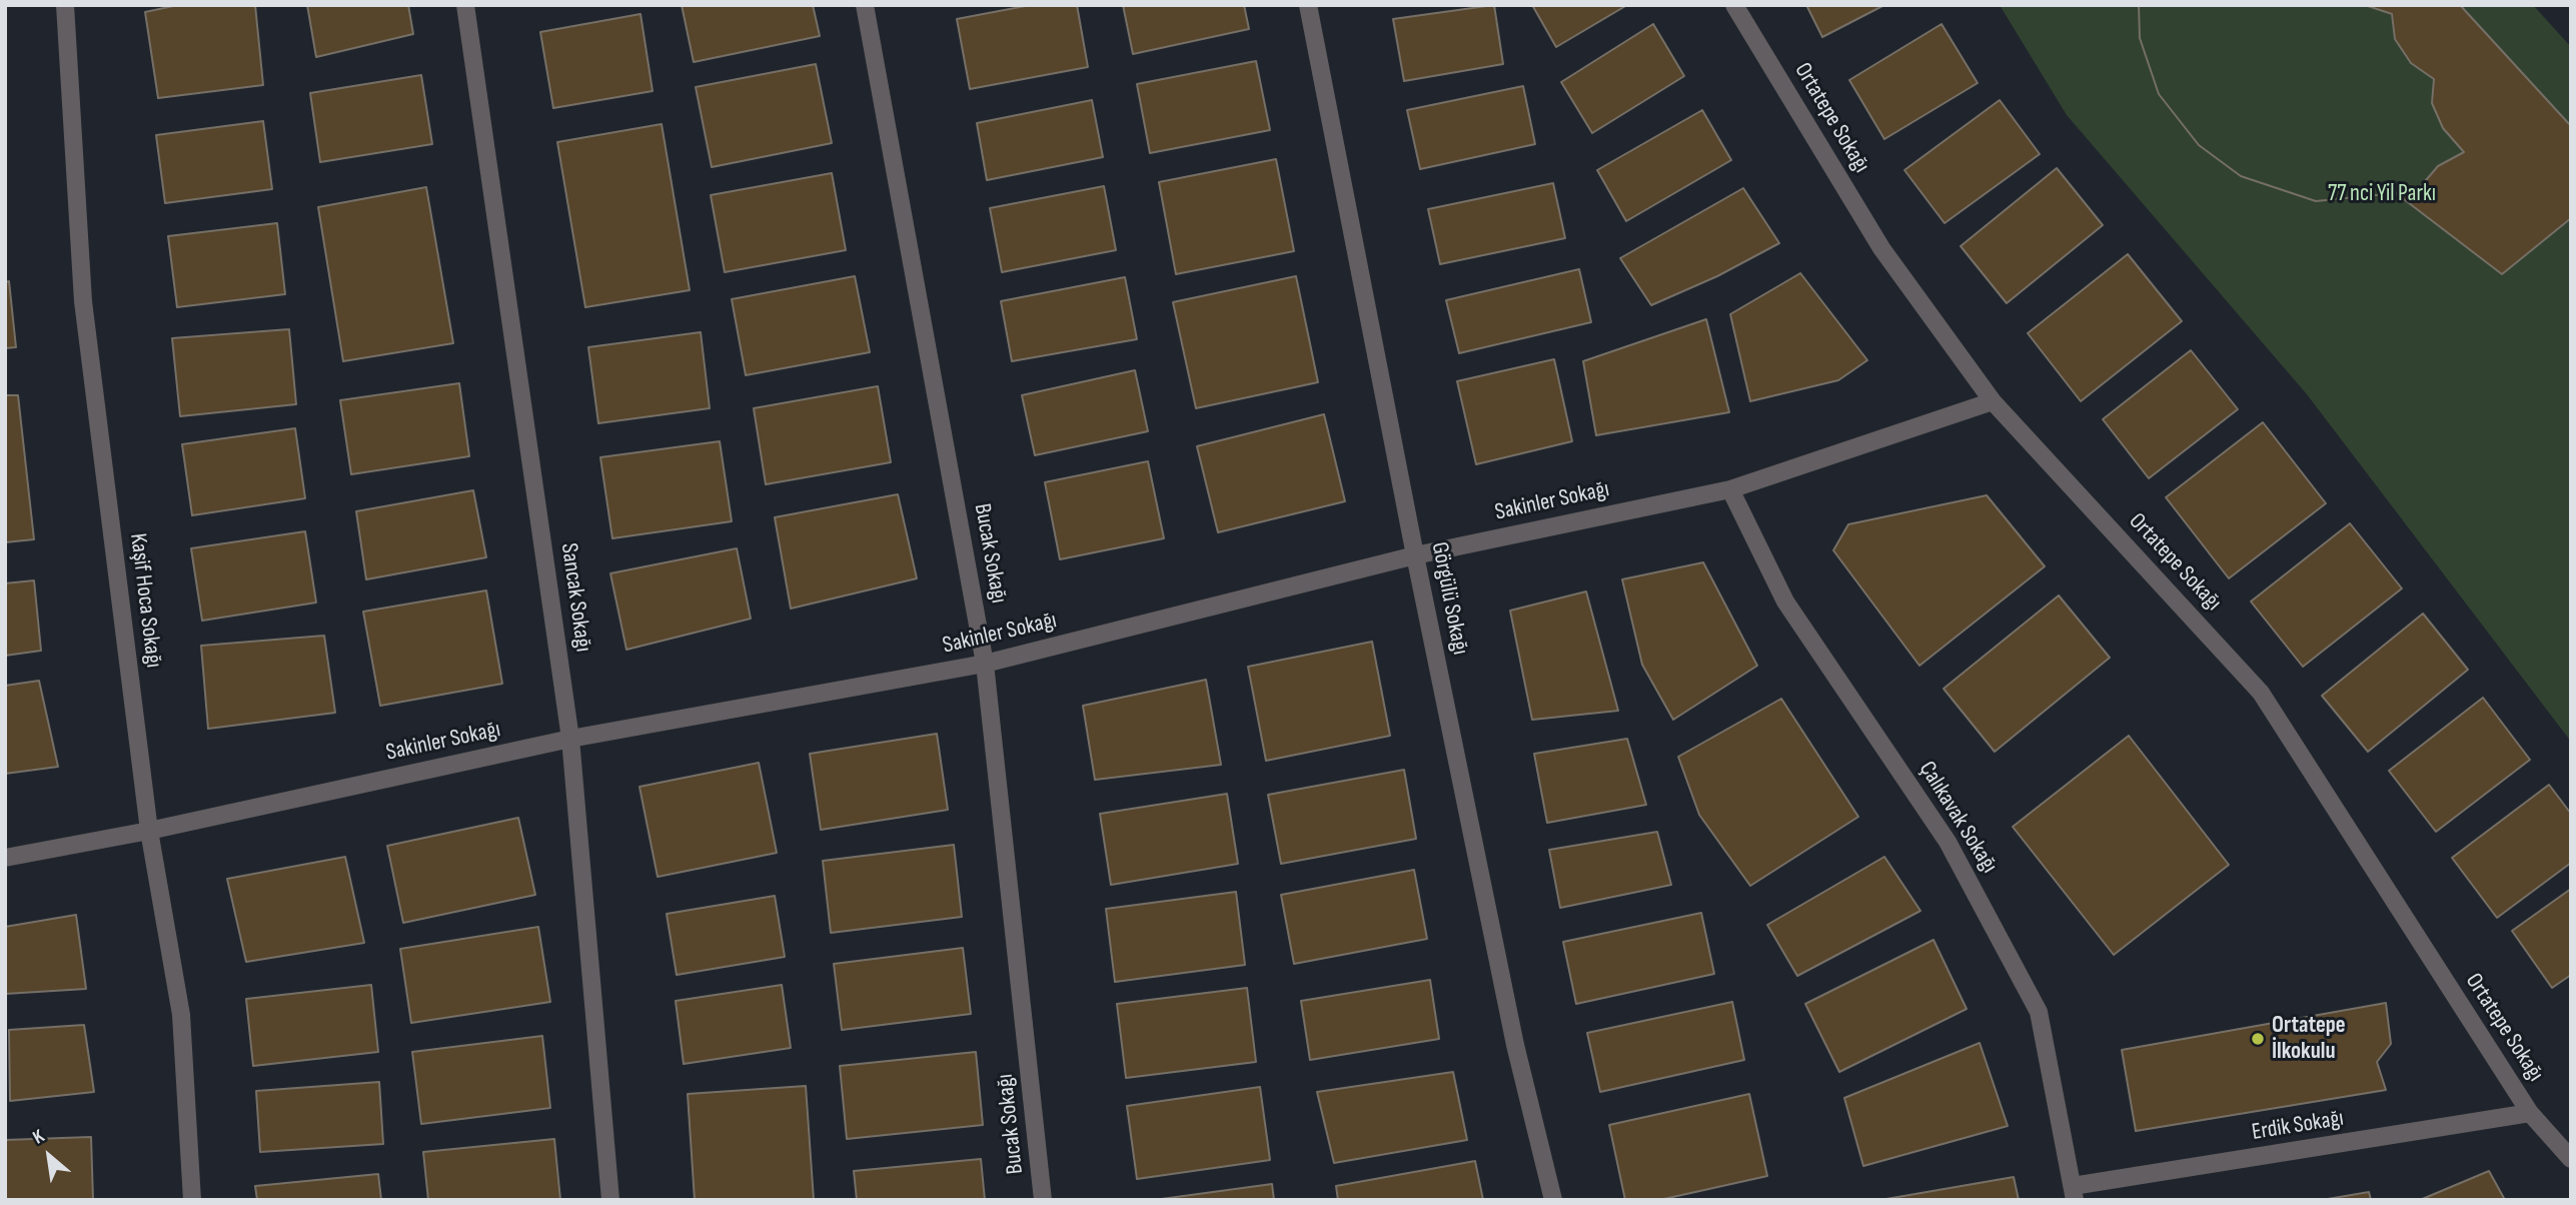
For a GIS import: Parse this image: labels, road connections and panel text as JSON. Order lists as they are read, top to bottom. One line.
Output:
{"streets":{"street":["Ortatepe Sokağı","Sakinler Sokağı","Bucak Sokağı","Sancak Sokağı","Görgülü Sokağı","Kaşif Hoca Sokağı","Çalıkavak Sokağı","Erdik Sokağı"]},"crossings":[["Ortatepe Sokağı","Sakinler Sokağı"],["Ortatepe Sokağı","Erdik Sokağı"],["Sakinler Sokağı","Bucak Sokağı"],["Sakinler Sokağı","Sancak Sokağı"],["Sakinler Sokağı","Görgülü Sokağı"],["Sakinler Sokağı","Kaşif Hoca Sokağı"],["Sakinler Sokağı","Çalıkavak Sokağı"],["Çalıkavak Sokağı","Erdik Sokağı"]],"parks":["77 nci Yil Parkı"],"places":["Ortatepe İlkokulu"],"north":"top left"}
